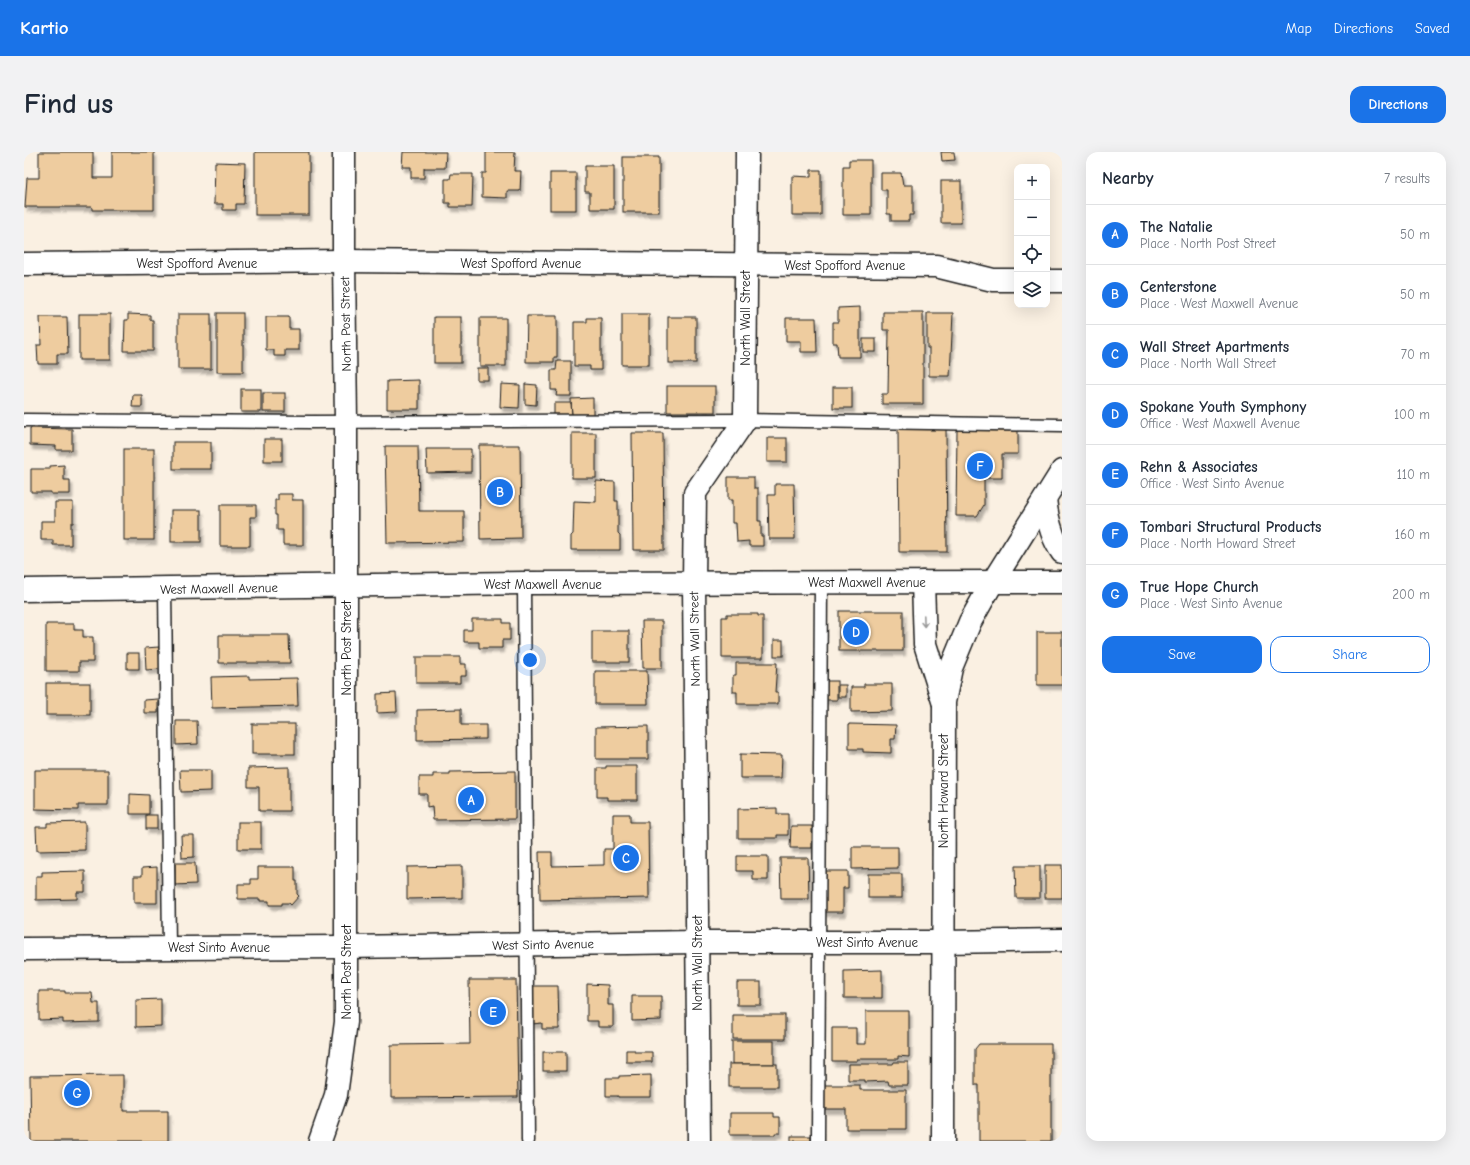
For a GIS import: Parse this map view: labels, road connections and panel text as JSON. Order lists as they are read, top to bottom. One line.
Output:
{"streets":{"street":["West Spofford Avenue","North Wall Street","North Post Street","West Maxwell Avenue","North Howard Street","West Sinto Avenue"]},"crossings":[["West Spofford Avenue","North Wall Street"],["West Spofford Avenue","North Post Street"],["North Wall Street","West Maxwell Avenue"],["North Wall Street","West Sinto Avenue"],["North Post Street","West Maxwell Avenue"],["North Post Street","West Sinto Avenue"],["West Maxwell Avenue","North Howard Street"],["North Howard Street","West Sinto Avenue"]],"page":{"header":"Kartio","nav":["Map","Directions","Saved"],"buttons":["Directions",["Save","Share"]],"title":"Find us","heading":["Nearby","7 results"],"map_buttons":["+","−"],"list":[{"mark":"A","name":"The Natalie","note":"Place · North Post Street","value":"50 m"},{"mark":"B","name":"Centerstone","note":"Place · West Maxwell Avenue","value":"50 m"},{"mark":"C","name":"Wall Street Apartments","note":"Place · North Wall Street","value":"70 m"},{"mark":"D","name":"Spokane Youth Symphony","note":"Office · West Maxwell Avenue","value":"100 m"},{"mark":"E","name":"Rehn & Associates","note":"Office · West Sinto Avenue","value":"110 m"},{"mark":"F","name":"Tombari Structural Products","note":"Place · North Howard Street","value":"160 m"},{"mark":"G","name":"True Hope Church","note":"Place · West Sinto Avenue","value":"200 m"}],"pins":["F","B","D","A","C","E","G"]}}
